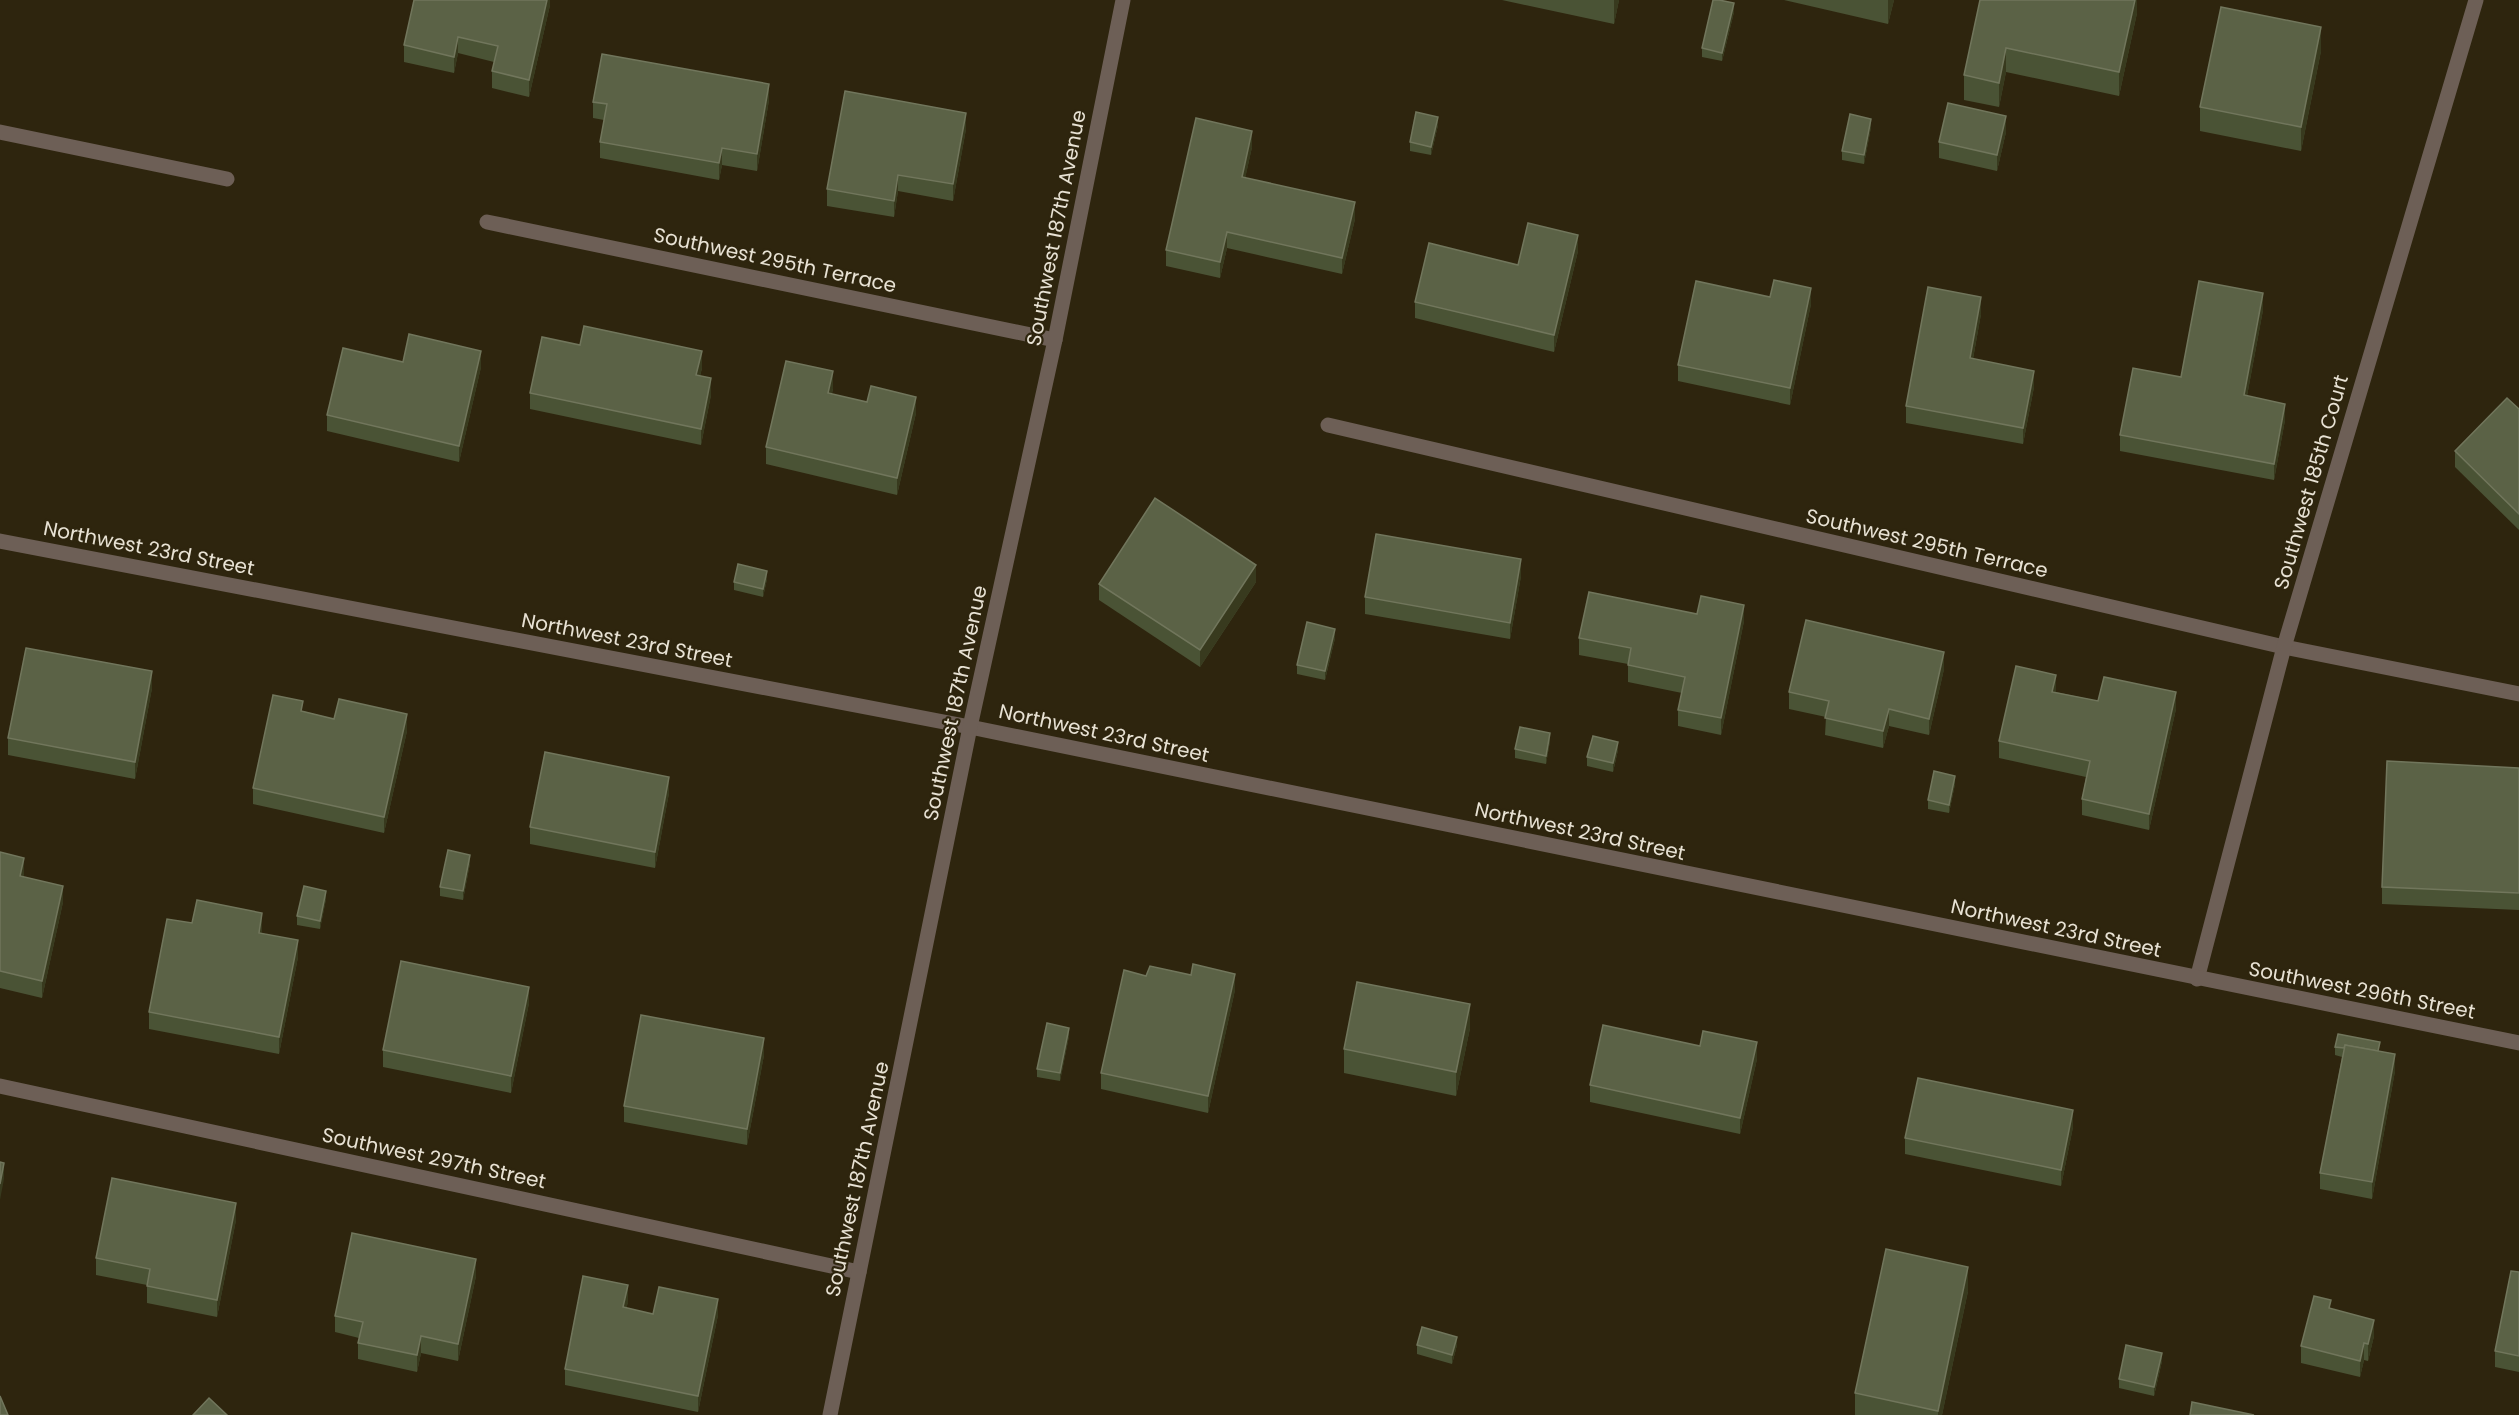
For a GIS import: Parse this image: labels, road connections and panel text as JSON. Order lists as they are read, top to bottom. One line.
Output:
{"streets":{"street":["Southwest 187th Avenue","Southwest 295th Terrace","Southwest 185th Court","Northwest 23rd Street","Southwest 296th Street","Southwest 297th Street"]},"crossings":[["Southwest 187th Avenue","Southwest 295th Terrace"],["Southwest 187th Avenue","Northwest 23rd Street"],["Southwest 187th Avenue","Southwest 297th Street"],["Southwest 295th Terrace","Southwest 185th Court"],["Southwest 185th Court","Northwest 23rd Street"],["Southwest 185th Court","Southwest 296th Street"],["Northwest 23rd Street","Southwest 296th Street"]]}
